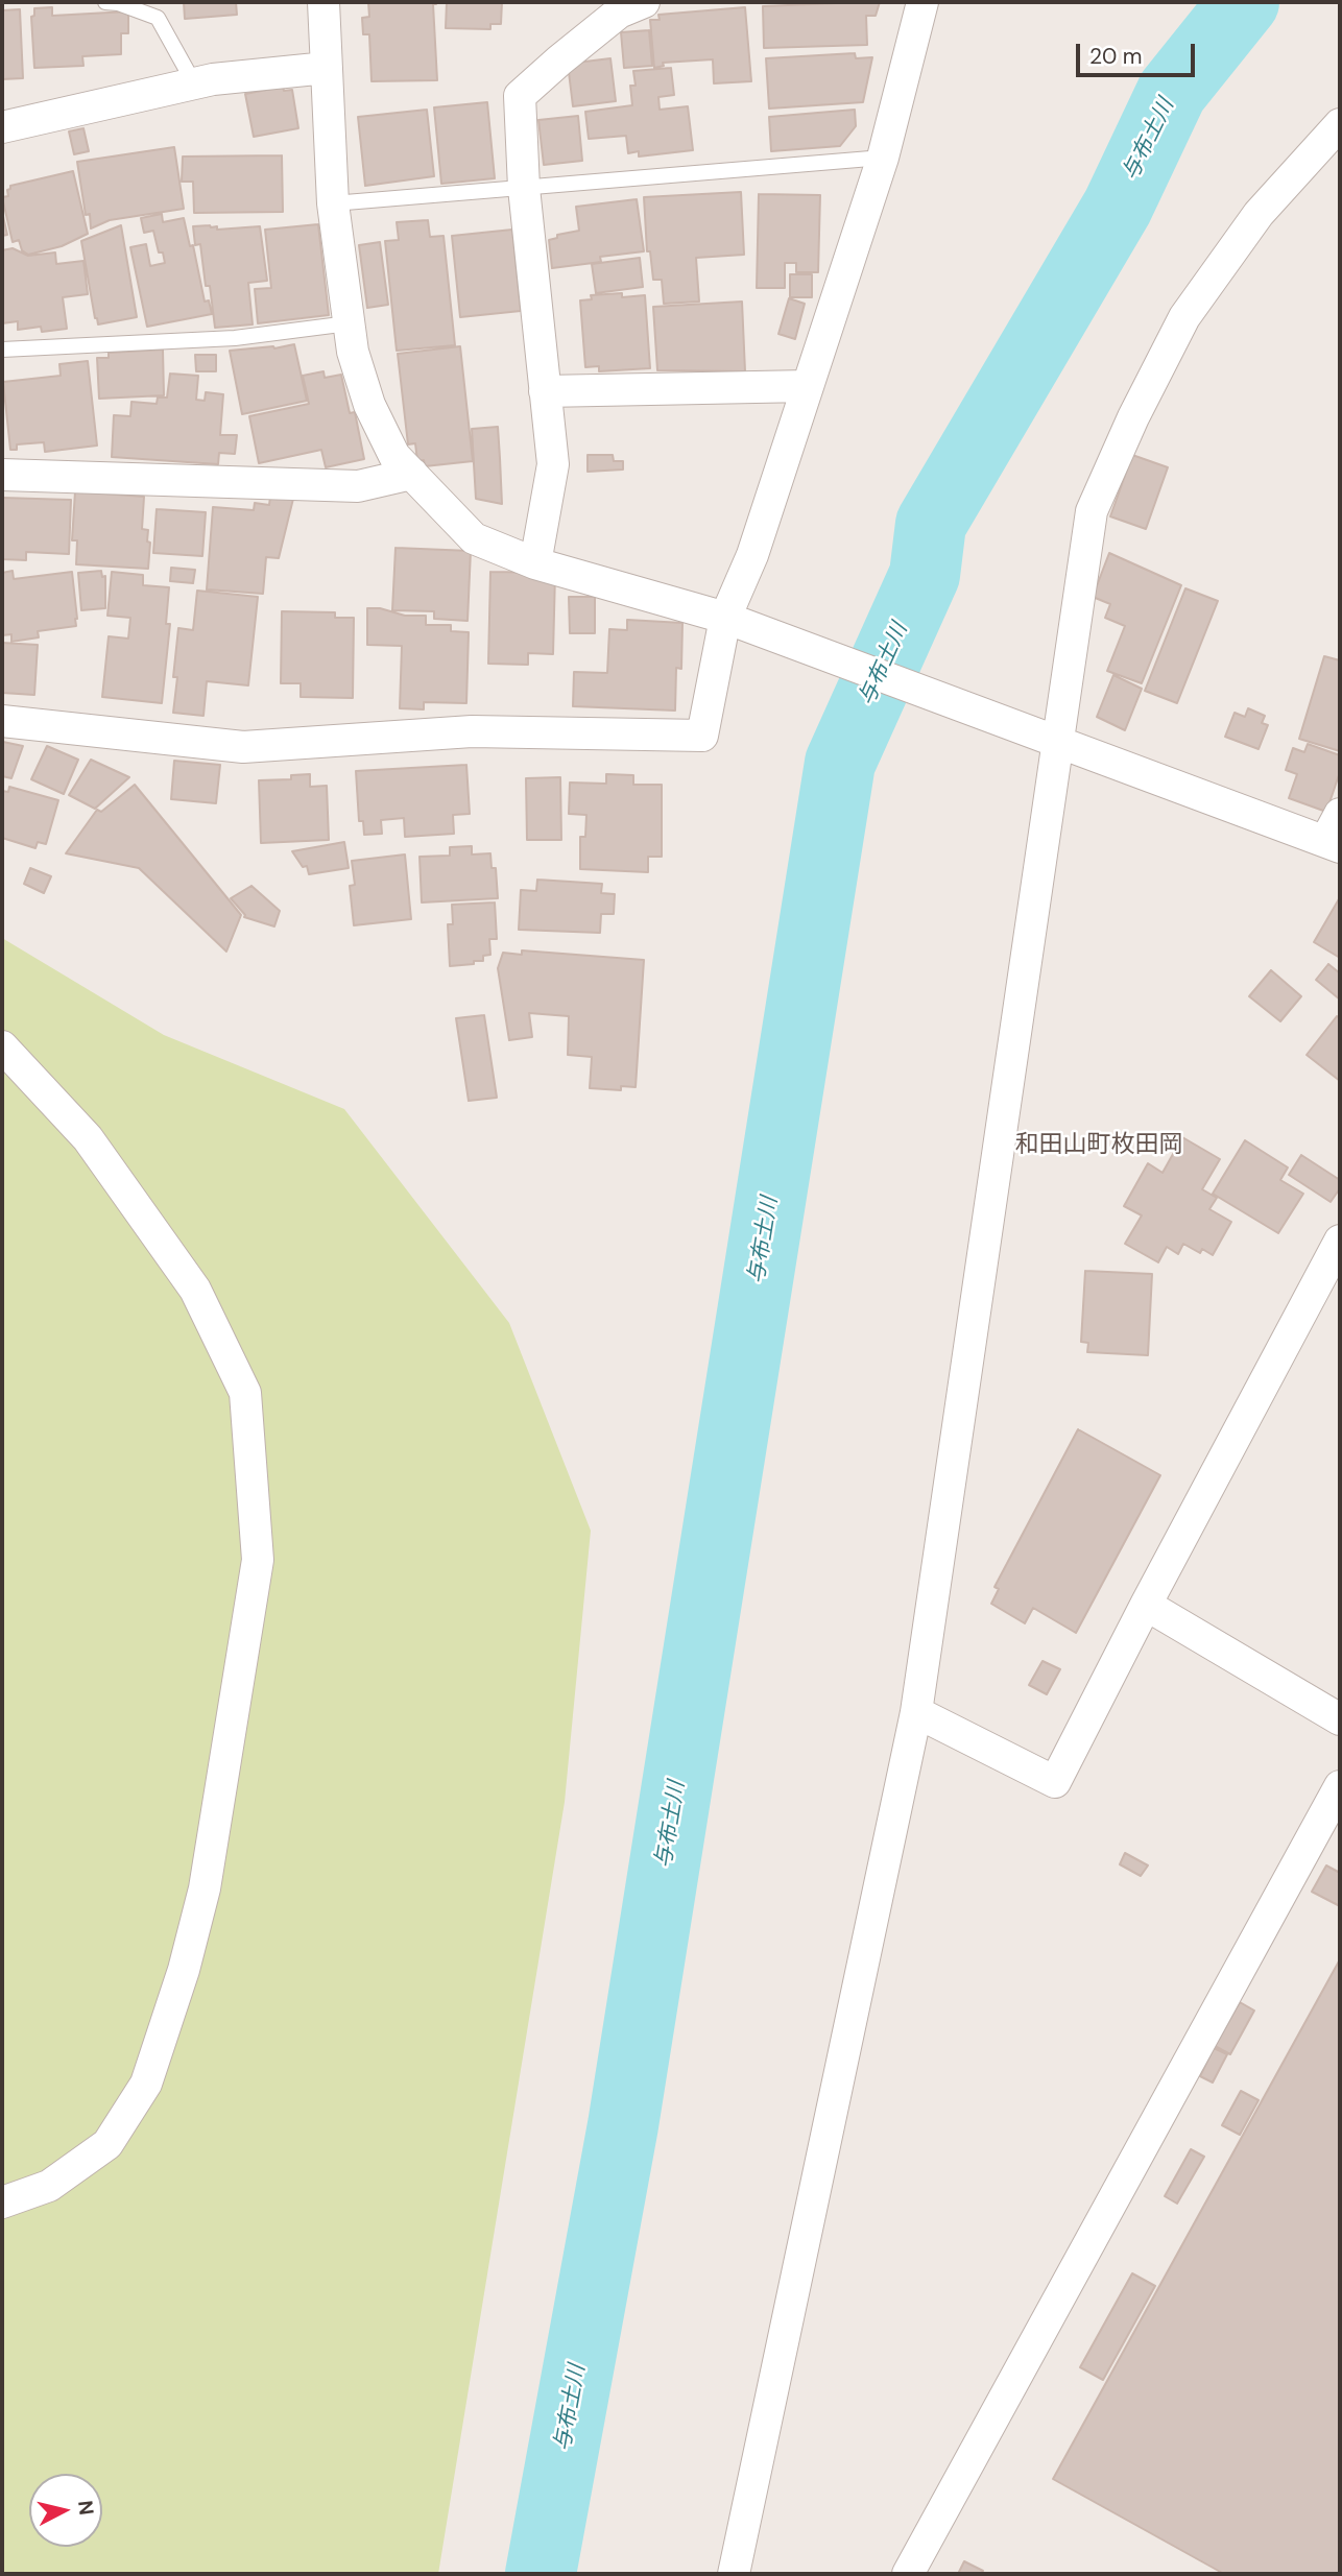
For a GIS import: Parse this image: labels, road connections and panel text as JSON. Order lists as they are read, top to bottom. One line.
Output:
{"districts":["和田山町枚田岡"],"water":["与布土川"],"scale_bar":"20 m","north":"right"}
